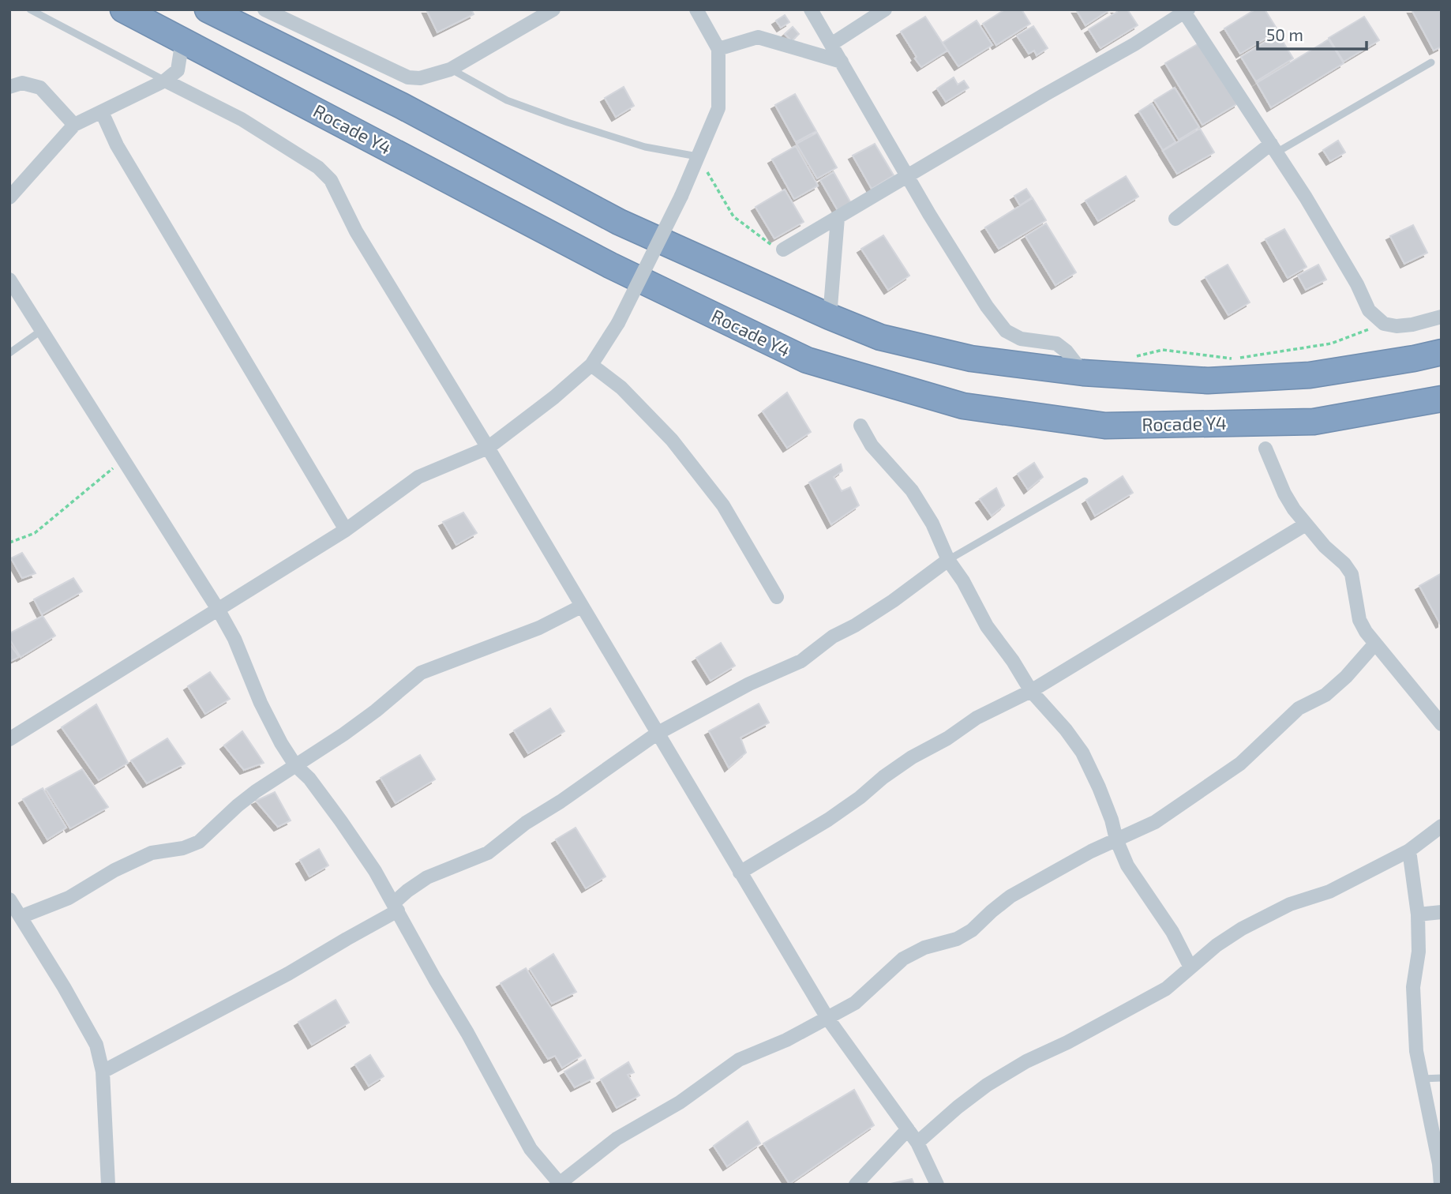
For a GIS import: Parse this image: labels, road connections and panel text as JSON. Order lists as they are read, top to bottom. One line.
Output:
{"streets":{"highway":["Rocade Y4"]},"scale_bar":"50 m"}
